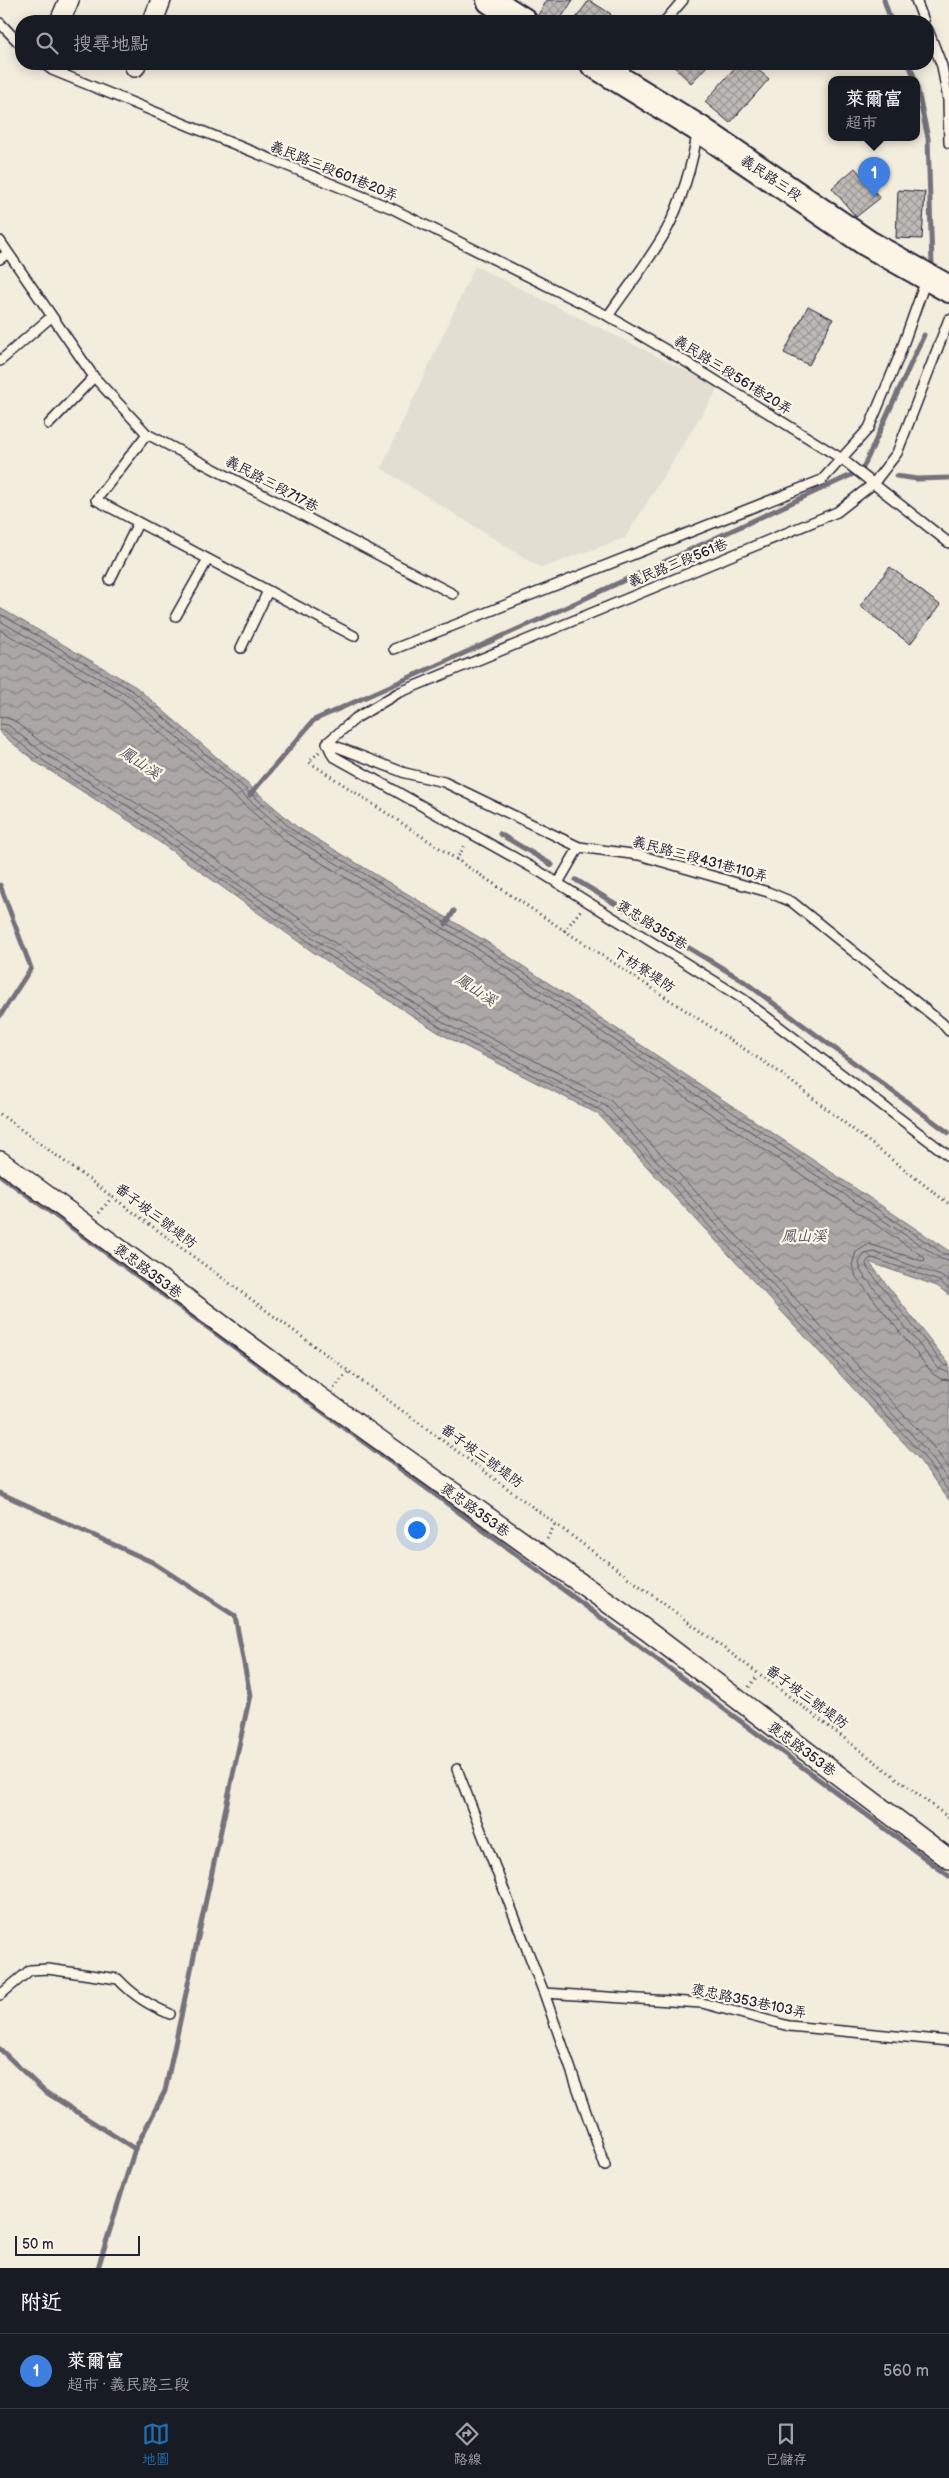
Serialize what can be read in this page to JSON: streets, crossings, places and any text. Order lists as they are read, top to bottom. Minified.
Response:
{"streets":{"main road":["義民路三段"],"street":["褒忠路353巷"],"lane":["義民路三段601巷20弄","義民路三段561巷20弄","義民路三段717巷","義民路三段561巷","義民路三段431巷110弄","褒忠路355巷","褒忠路353巷103弄"],"path":["下枋寮堤防","番子坡三號堤防"]},"crossings":[["義民路三段601巷20弄","義民路三段561巷20弄"],["義民路三段","義民路三段561巷"],["義民路三段561巷20弄","義民路三段561巷"],["義民路三段561巷","義民路三段431巷110弄"],["義民路三段561巷","褒忠路355巷"],["義民路三段561巷","下枋寮堤防"],["義民路三段431巷110弄","褒忠路355巷"],["義民路三段431巷110弄","下枋寮堤防"],["褒忠路355巷","下枋寮堤防"]],"water":["鳳山溪"],"scale_bar":"50 m","page":{"search":"搜尋地點","popup":["萊爾富","超市"],"pins":"1","scale":"50 m","heading":"附近","list":[{"mark":"1","name":"萊爾富","note":"超市 · 義民路三段","value":"560 m"}],"nav":["地圖","路線","已儲存"]}}
